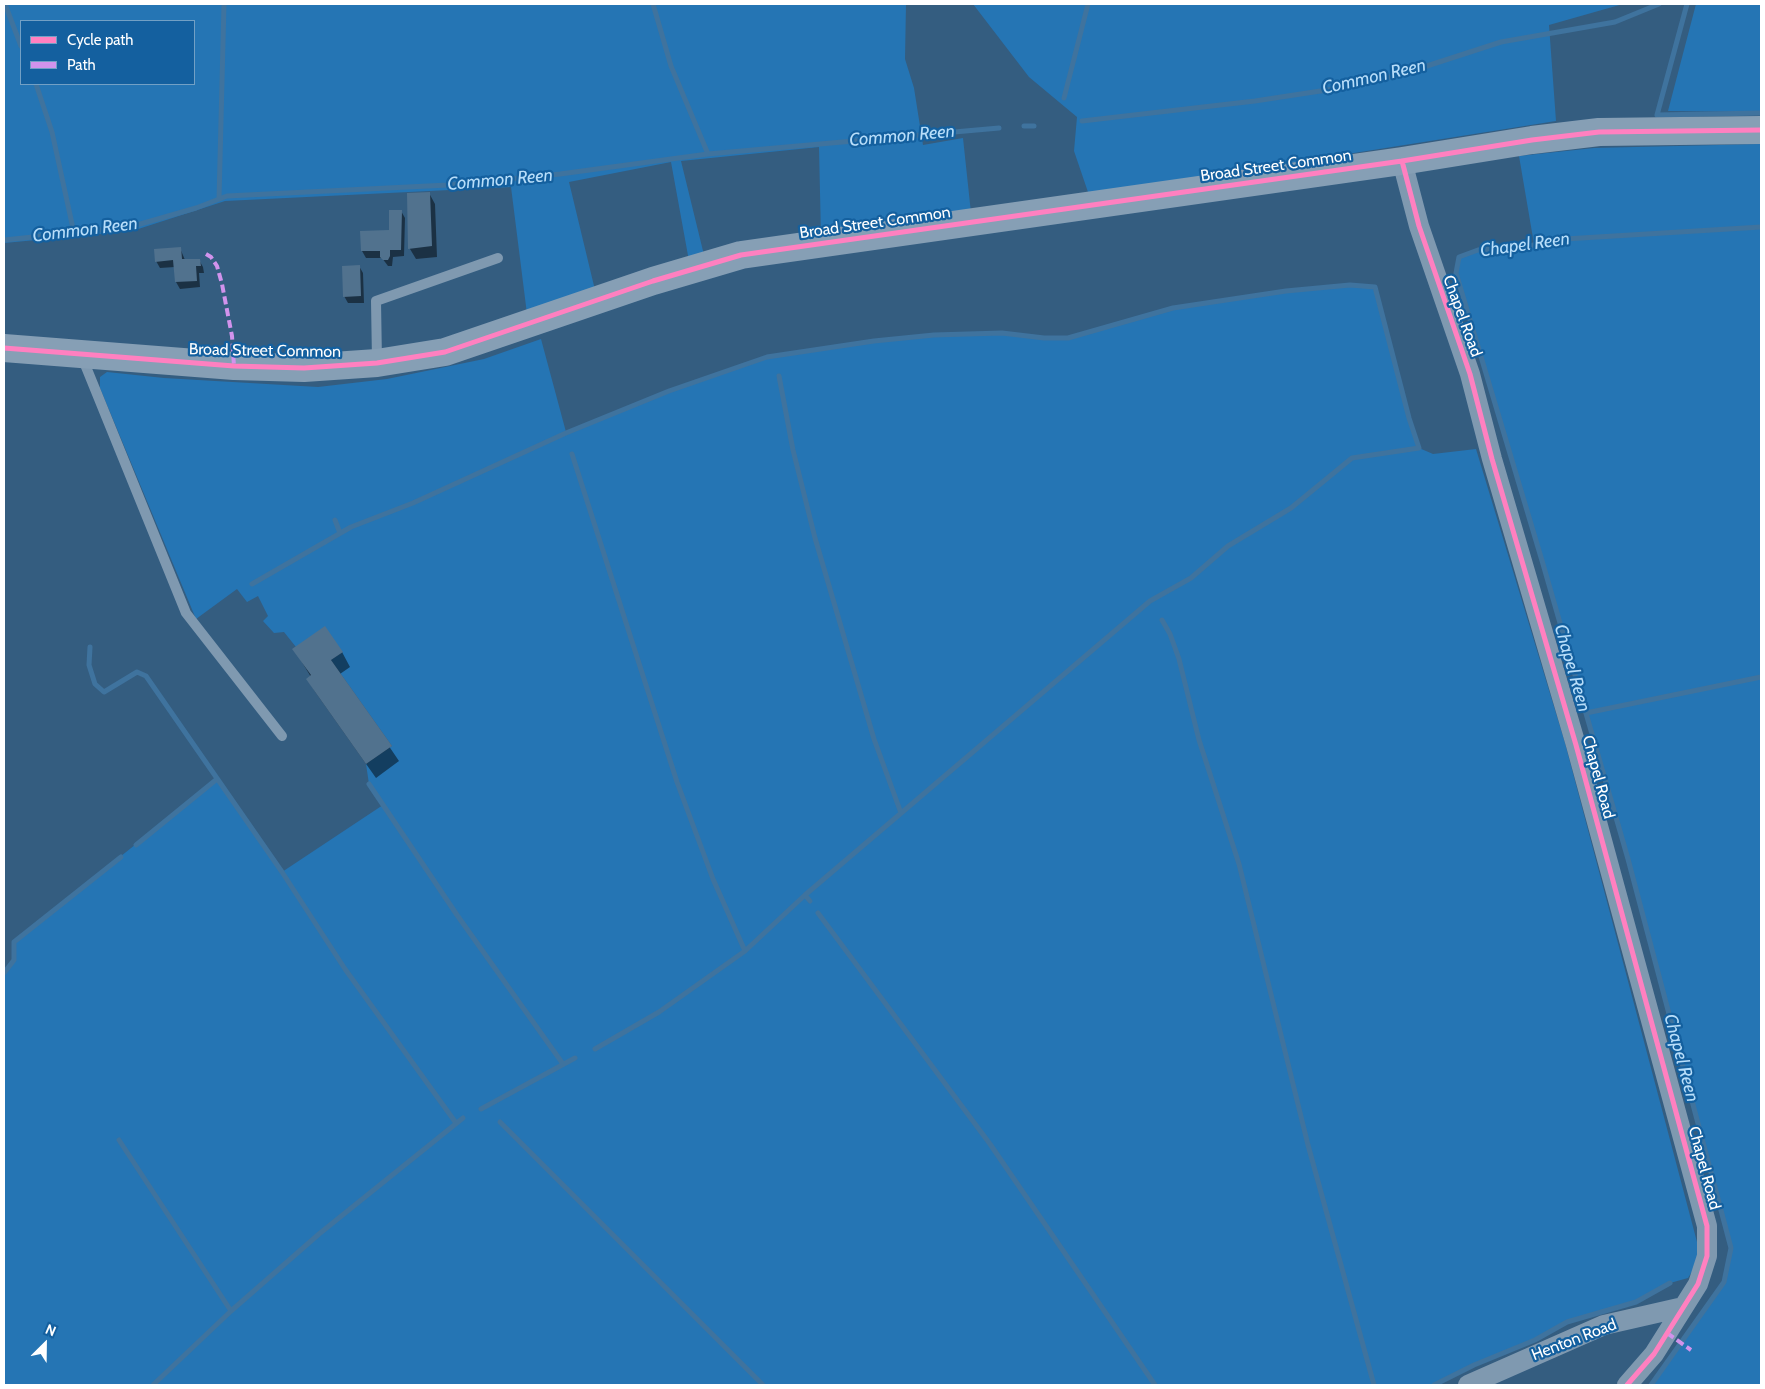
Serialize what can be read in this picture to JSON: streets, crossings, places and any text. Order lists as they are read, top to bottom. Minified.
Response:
{"streets":{"street":["Broad Street Common","Chapel Road","Henton Road"]},"crossings":[["Broad Street Common","Chapel Road"],["Chapel Road","Henton Road"]],"water":["Common Reen","Chapel Reen"],"legend":["Cycle path","Path"],"north":"top right"}
